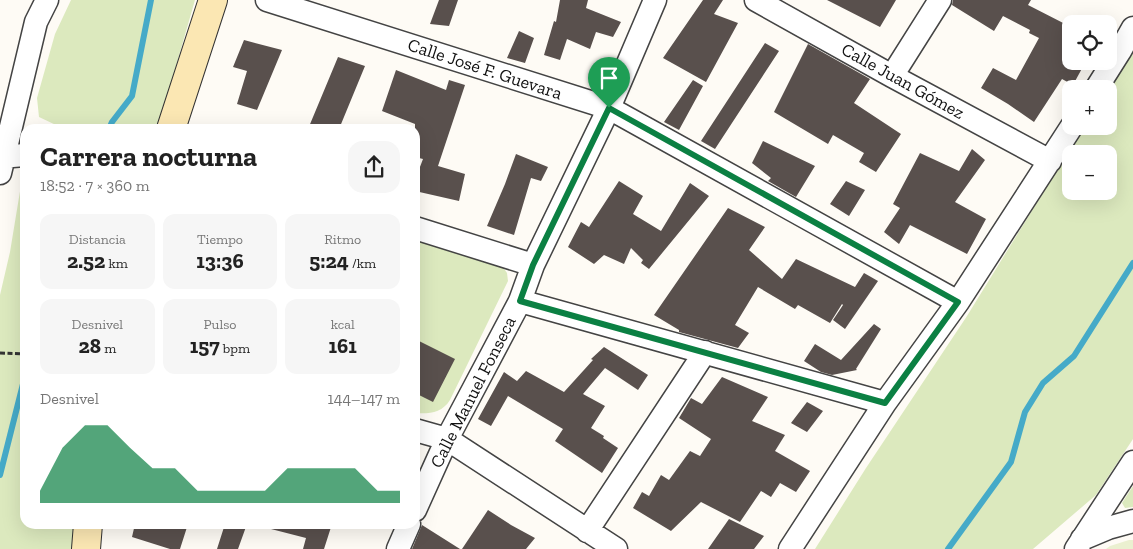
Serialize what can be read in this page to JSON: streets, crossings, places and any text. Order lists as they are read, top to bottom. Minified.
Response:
{"streets":{"street":["Calle José F. Guevara","Calle Juan Gómez","Calle Manuel Fonseca"]},"crossings":[["Calle José F. Guevara","Calle Manuel Fonseca"]],"page":{"map_buttons":["+","−"],"heading":["Carrera nocturna","18:52 · 7 × 360 m"],"stats":[["Distancia","2.52 km"],["Tiempo","13:36"],["Ritmo","5:24 /km"],["Desnivel","28 m"],["Pulso","157 bpm"],["kcal","161"]],"chart":["Desnivel","144–147 m"]}}
